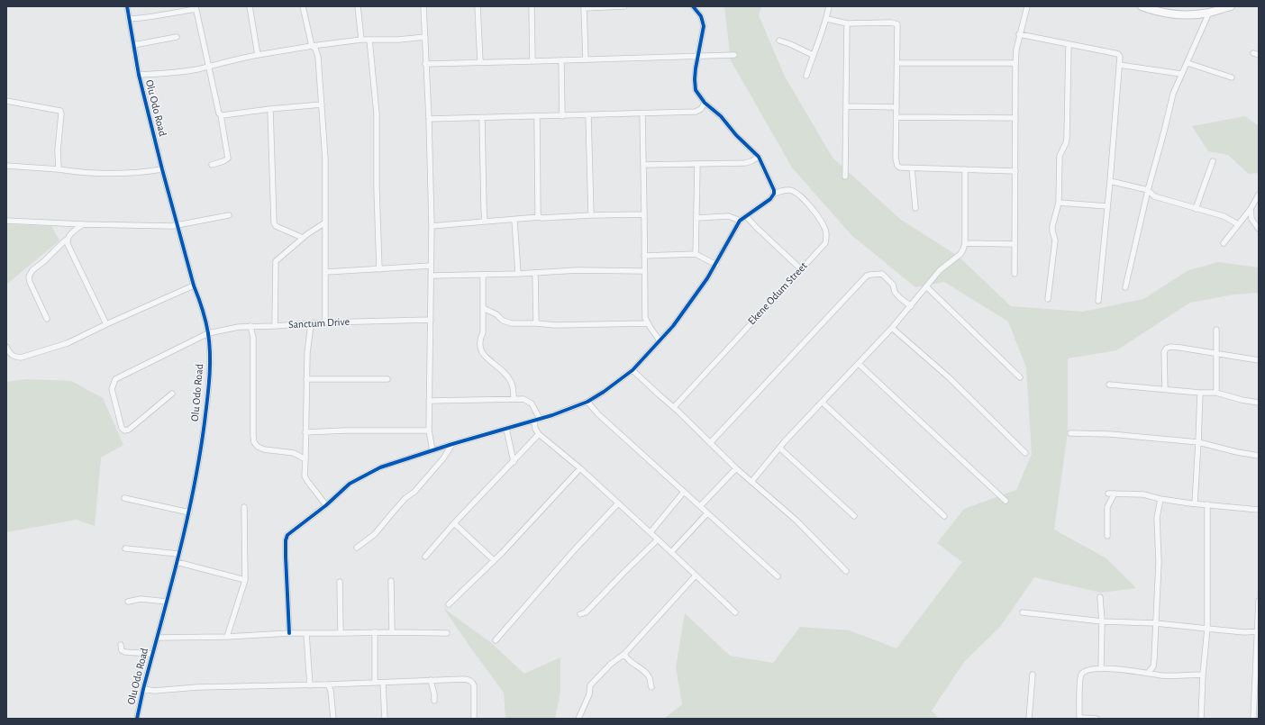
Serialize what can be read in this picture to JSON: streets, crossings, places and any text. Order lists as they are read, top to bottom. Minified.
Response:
{"streets":{"street":["Olu Odo Road","Ekene Odum Street","Sanctum Drive"]},"crossings":[["Olu Odo Road","Sanctum Drive"]]}
